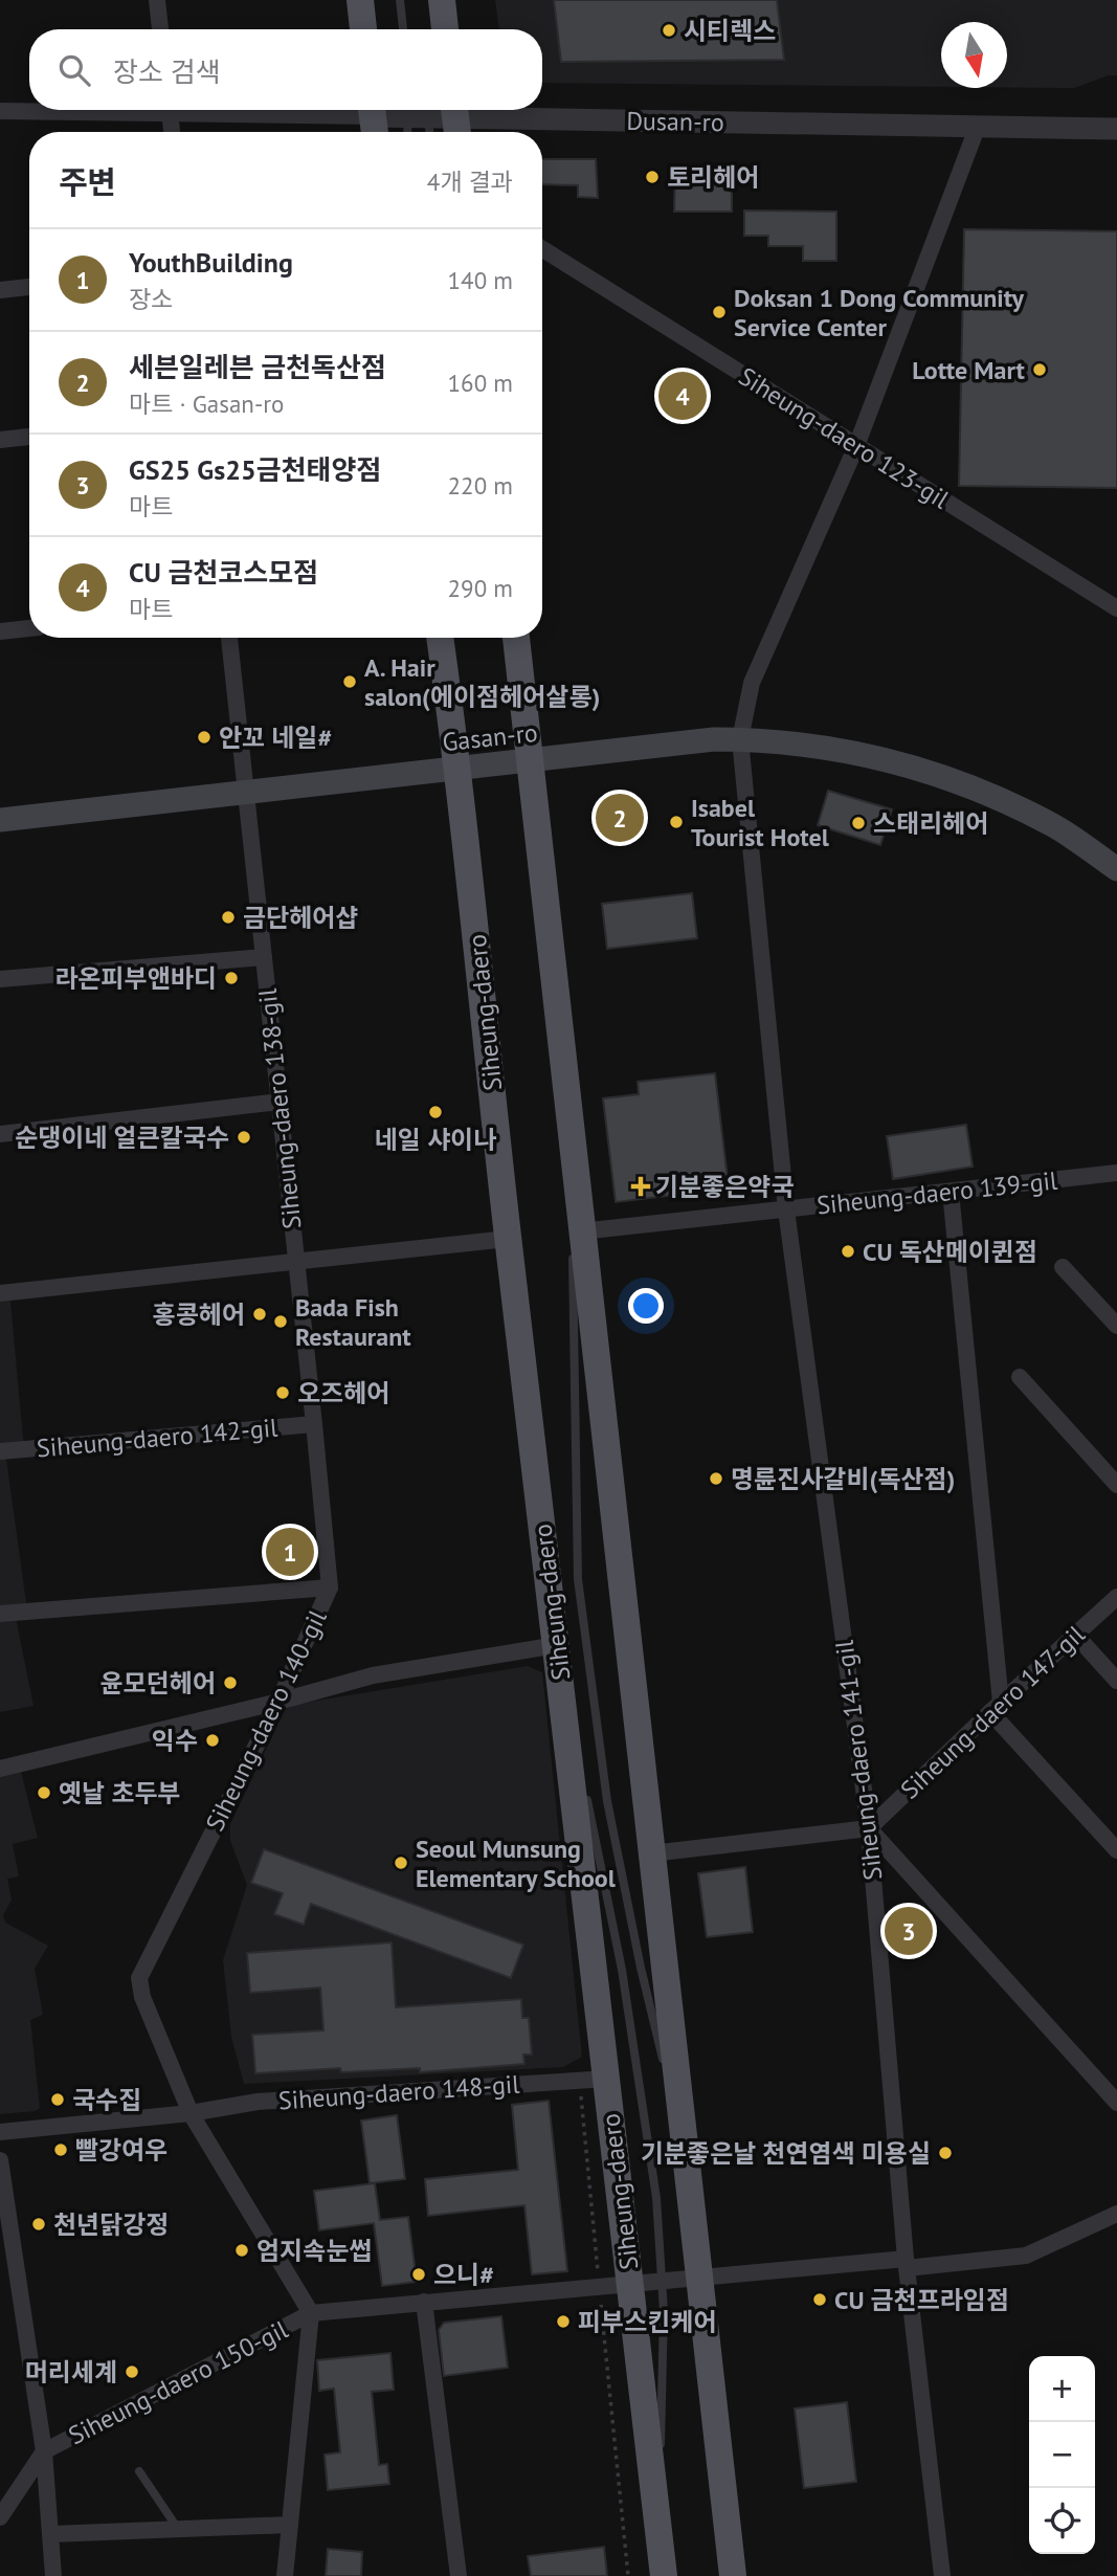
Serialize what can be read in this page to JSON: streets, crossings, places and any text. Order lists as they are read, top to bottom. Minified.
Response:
{"streets":{"main road":["Gasan-ro","Siheung-daero"],"street":["Dusan-ro","Siheung-daero 123-gil","Siheung-daero 138-gil","Siheung-daero 139-gil","Siheung-daero 142-gil","Siheung-daero 147-gil","Siheung-daero 140-gil","Siheung-daero 141-gil","Siheung-daero 148-gil","Siheung-daero 150-gil"]},"crossings":[["Gasan-ro","Siheung-daero"],["Siheung-daero","Siheung-daero 138-gil"],["Siheung-daero","Siheung-daero 148-gil"],["Siheung-daero","Siheung-daero 150-gil"],["Siheung-daero 138-gil","Siheung-daero 140-gil"],["Siheung-daero 139-gil","Siheung-daero 141-gil"],["Siheung-daero 142-gil","Siheung-daero 140-gil"],["Siheung-daero 147-gil","Siheung-daero 141-gil"],["Siheung-daero 140-gil","Siheung-daero 148-gil"],["Siheung-daero 141-gil","Siheung-daero 150-gil"]],"places":{"other":["시티렉스","토리헤어","Doksan 1 Dong Community Service Center","Lotte Mart","A. Hair salon(에이점헤어살롱)","안꼬 네일#","Isabel Tourist Hotel","스태리헤어","금단헤어샵","라온피부앤바디","네일 샤이나","순댕이네 얼큰칼국수","CU 독산메이퀸점","홍콩헤어","Bada Fish Restaurant","오즈헤어","명륜진사갈비(독산점)","윤모던헤어","익수","옛날 초두부","Seoul Munsung Elementary School","국수집","빨강여우","기분좋은날 천연염색 미용실","천년닭강정","엄지속눈썹","으니#","CU 금천프라임점","피부스킨케어","머리세계"],"health":["기분좋은약국"]},"north":"bottom","page":{"search":"장소 검색","heading":["주변","4개 결과"],"list":[{"mark":"1","name":"YouthBuilding","note":"장소","value":"140 m"},{"mark":"2","name":"세븐일레븐 금천독산점","note":"마트 · Gasan-ro","value":"160 m"},{"mark":"3","name":"GS25 Gs25금천태양점","note":"마트","value":"220 m"},{"mark":"4","name":"CU 금천코스모점","note":"마트","value":"290 m"}],"pins":["4","2","1","3"],"map_buttons":["+","−"]}}
